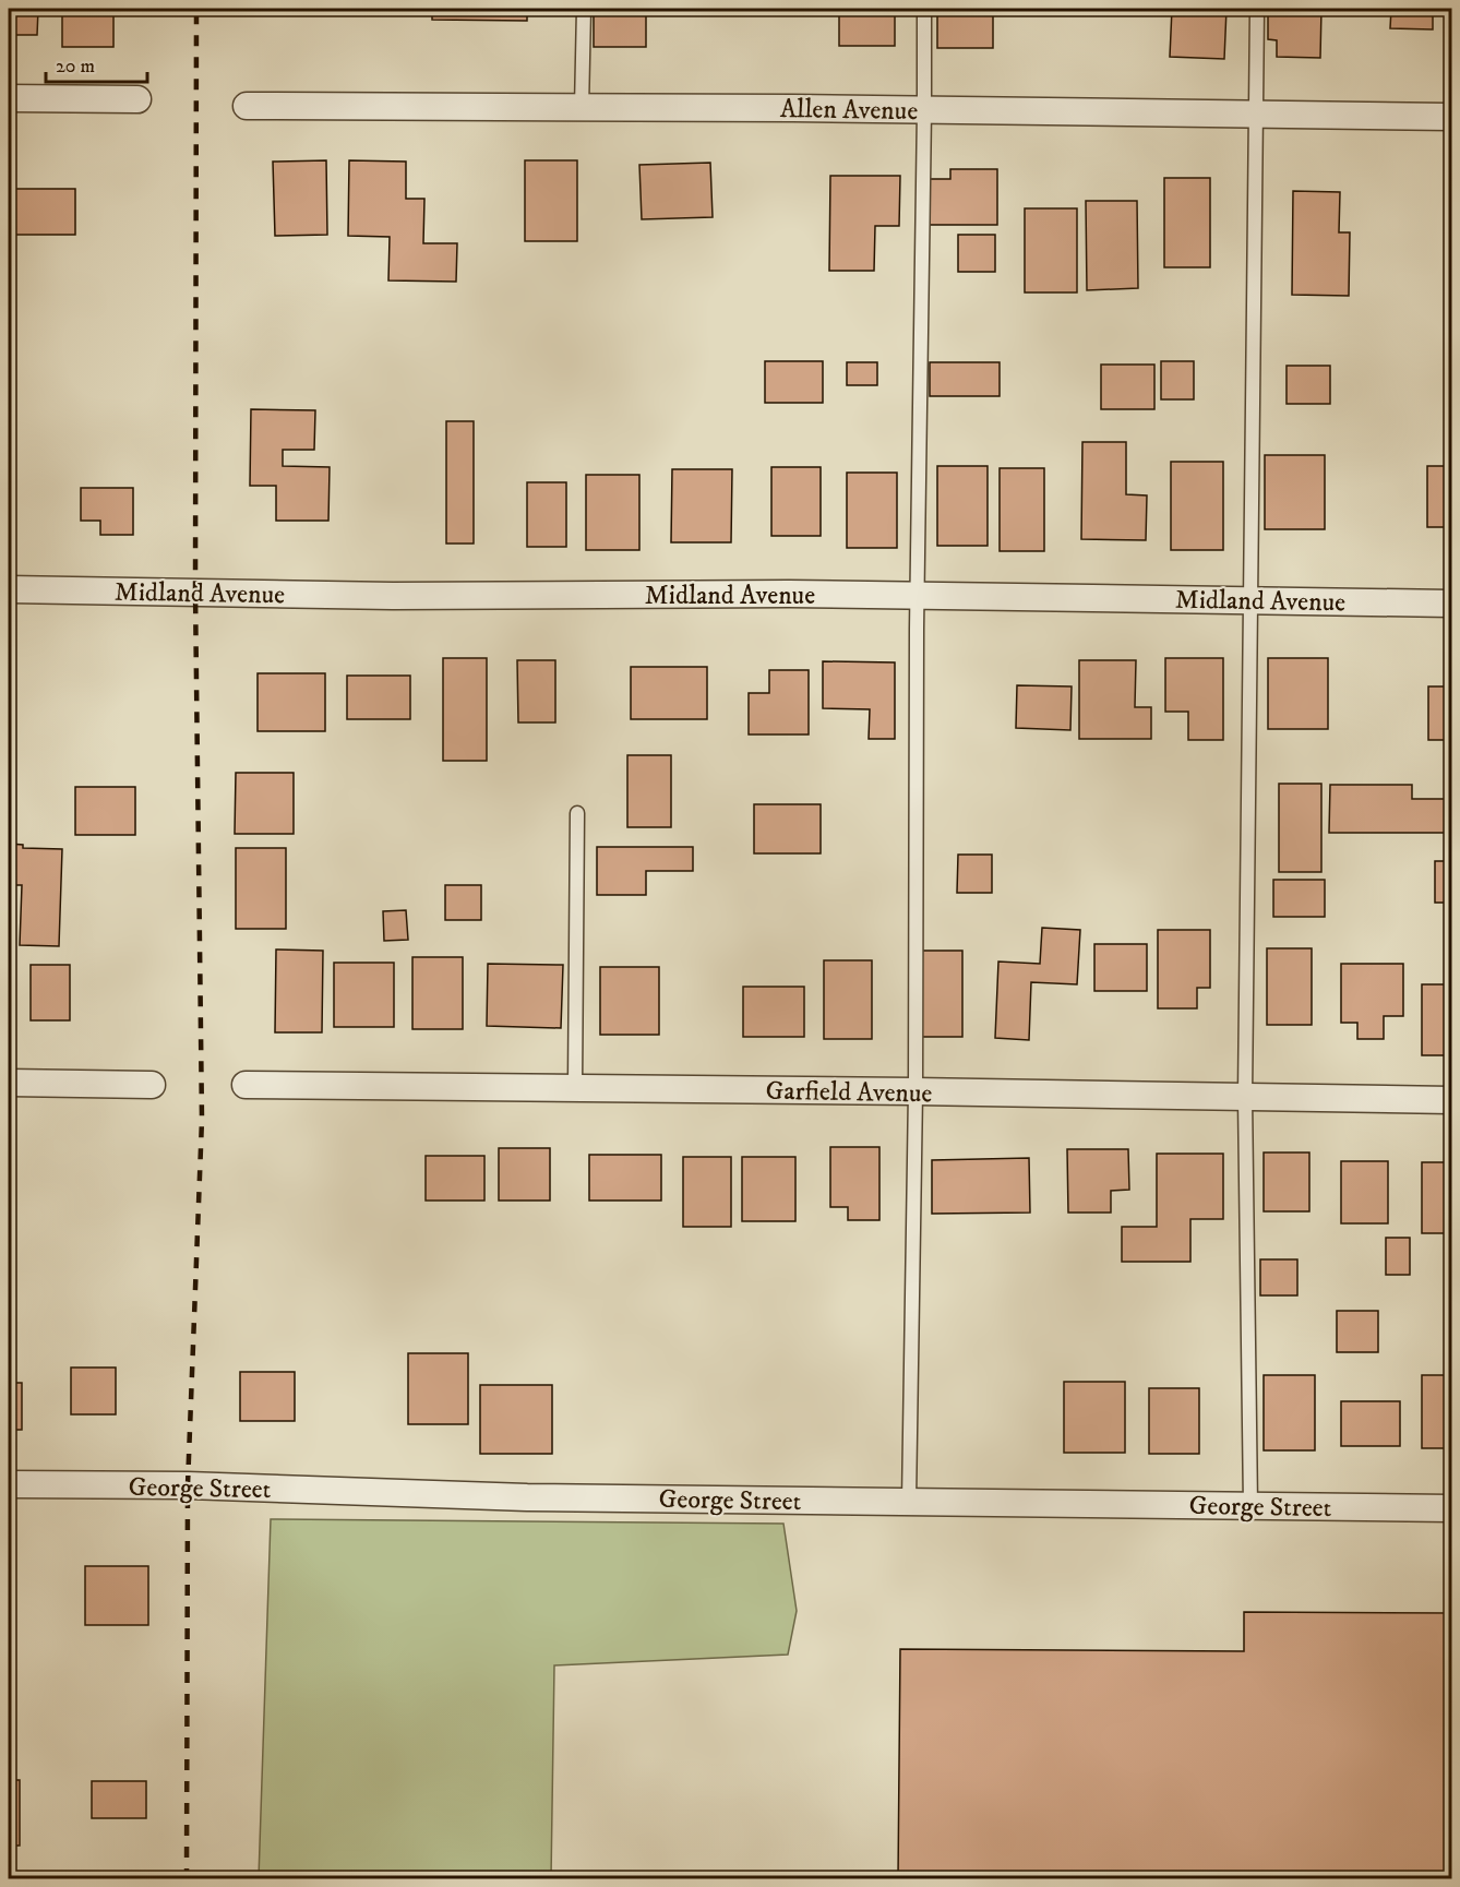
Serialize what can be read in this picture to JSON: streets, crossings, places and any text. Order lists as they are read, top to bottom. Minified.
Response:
{"streets":{"street":["Allen Avenue","Midland Avenue","Garfield Avenue","George Street"]},"scale_bar":"20 m"}
